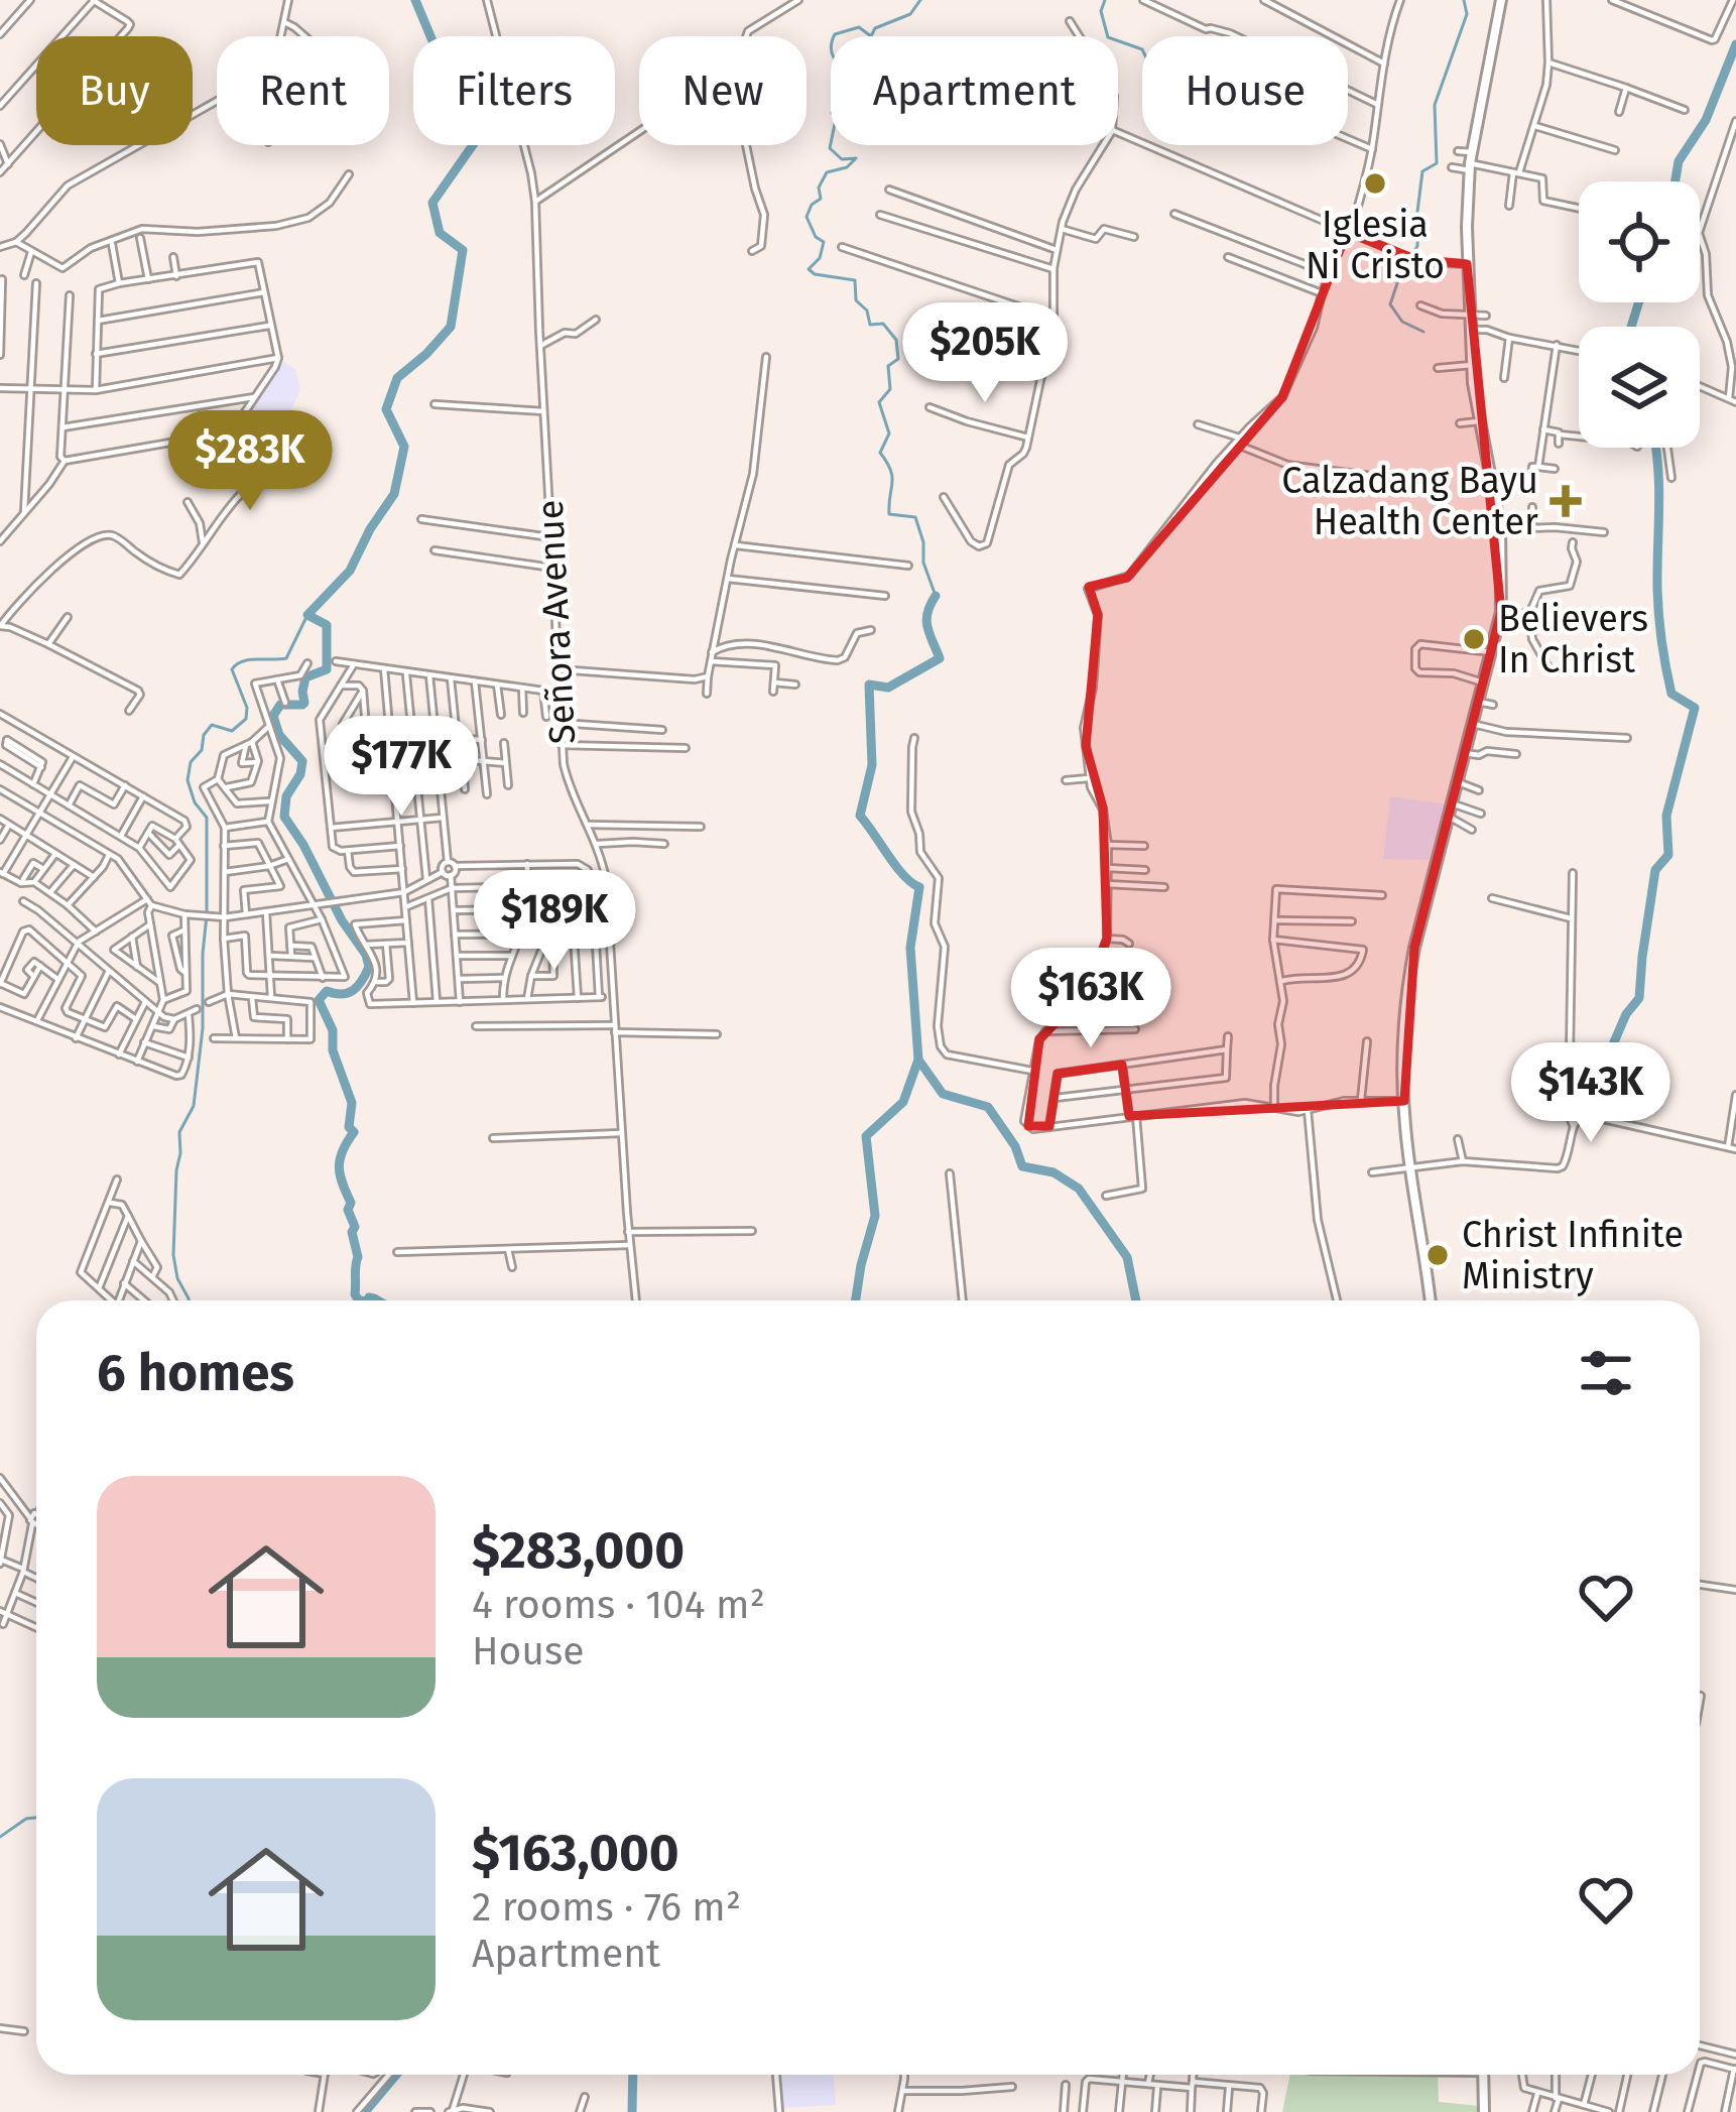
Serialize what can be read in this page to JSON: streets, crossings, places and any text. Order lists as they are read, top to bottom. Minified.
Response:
{"streets":{"street":["Señora Avenue"]},"places":{"other":["Iglesia Ni Cristo","Believers In Christ","Christ Infinite Ministry"],"health":["Calzadang Bayu Health Center"]},"page":{"chip":["Buy","Rent","Filters","New","Apartment","House"],"price":["$205K","$283K","$177K","$189K","$163K","$143K"],"heading":"6 homes","list":[{"name":"$283,000","note":"4 rooms · 104 m² · House"},{"name":"$163,000","note":"2 rooms · 76 m² · Apartment"}]}}
